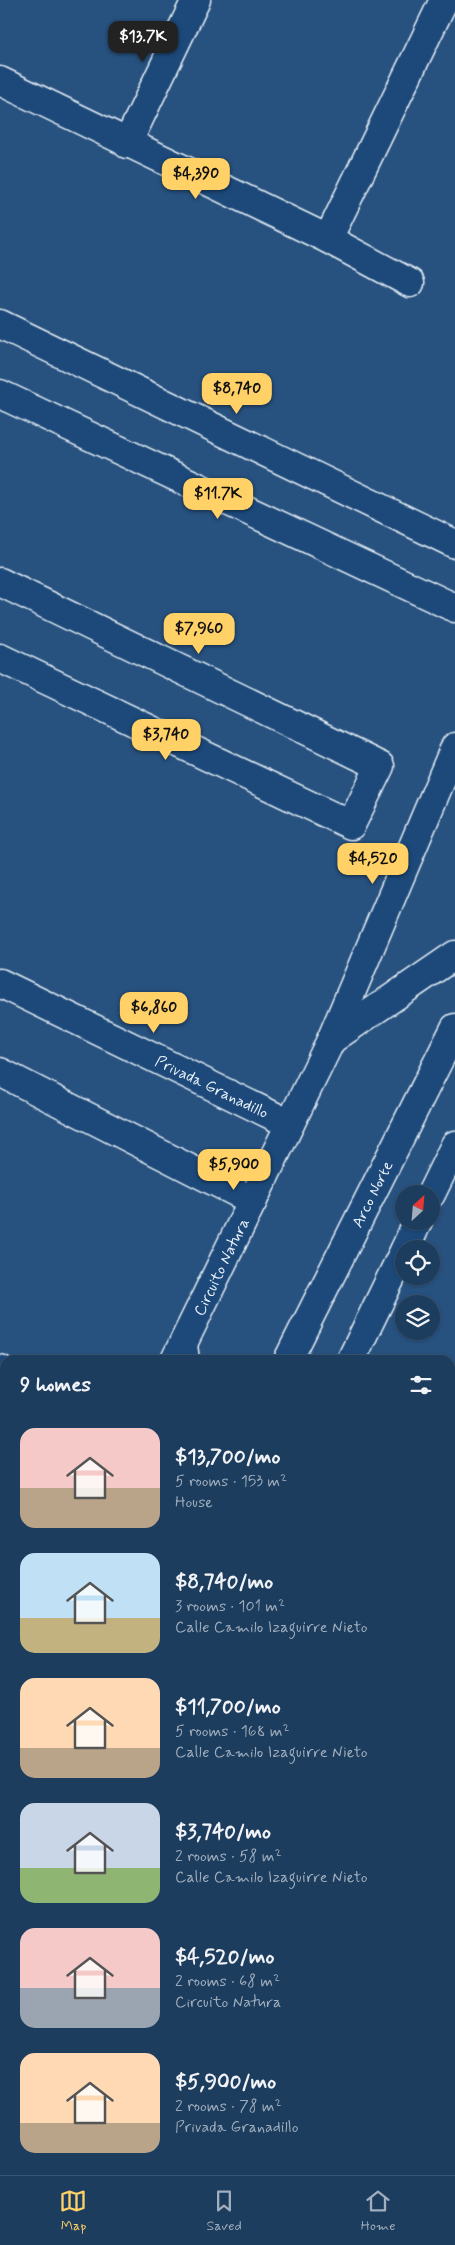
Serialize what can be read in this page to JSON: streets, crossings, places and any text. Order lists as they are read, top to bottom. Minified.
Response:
{"streets":{"street":["Privada Granadillo","Arco Norte","Circuito Natura"]},"crossings":[["Privada Granadillo","Circuito Natura"]],"north":"top right","page":{"price":["$13.7K","$4,390","$8,740","$11.7K","$7,960","$3,740","$4,520","$6,860","$5,900"],"heading":"9 homes","list":[{"name":"$13,700/mo","note":"5 rooms · 153 m² · House"},{"name":"$8,740/mo","note":"3 rooms · 101 m² · Calle Camilo Izaguirre Nieto"},{"name":"$11,700/mo","note":"5 rooms · 168 m² · Calle Camilo Izaguirre Nieto"},{"name":"$3,740/mo","note":"2 rooms · 58 m² · Calle Camilo Izaguirre Nieto"},{"name":"$4,520/mo","note":"2 rooms · 68 m² · Circuito Natura"},{"name":"$5,900/mo","note":"2 rooms · 78 m² · Privada Granadillo"}],"tabs":["Map","Saved","Home"]}}
